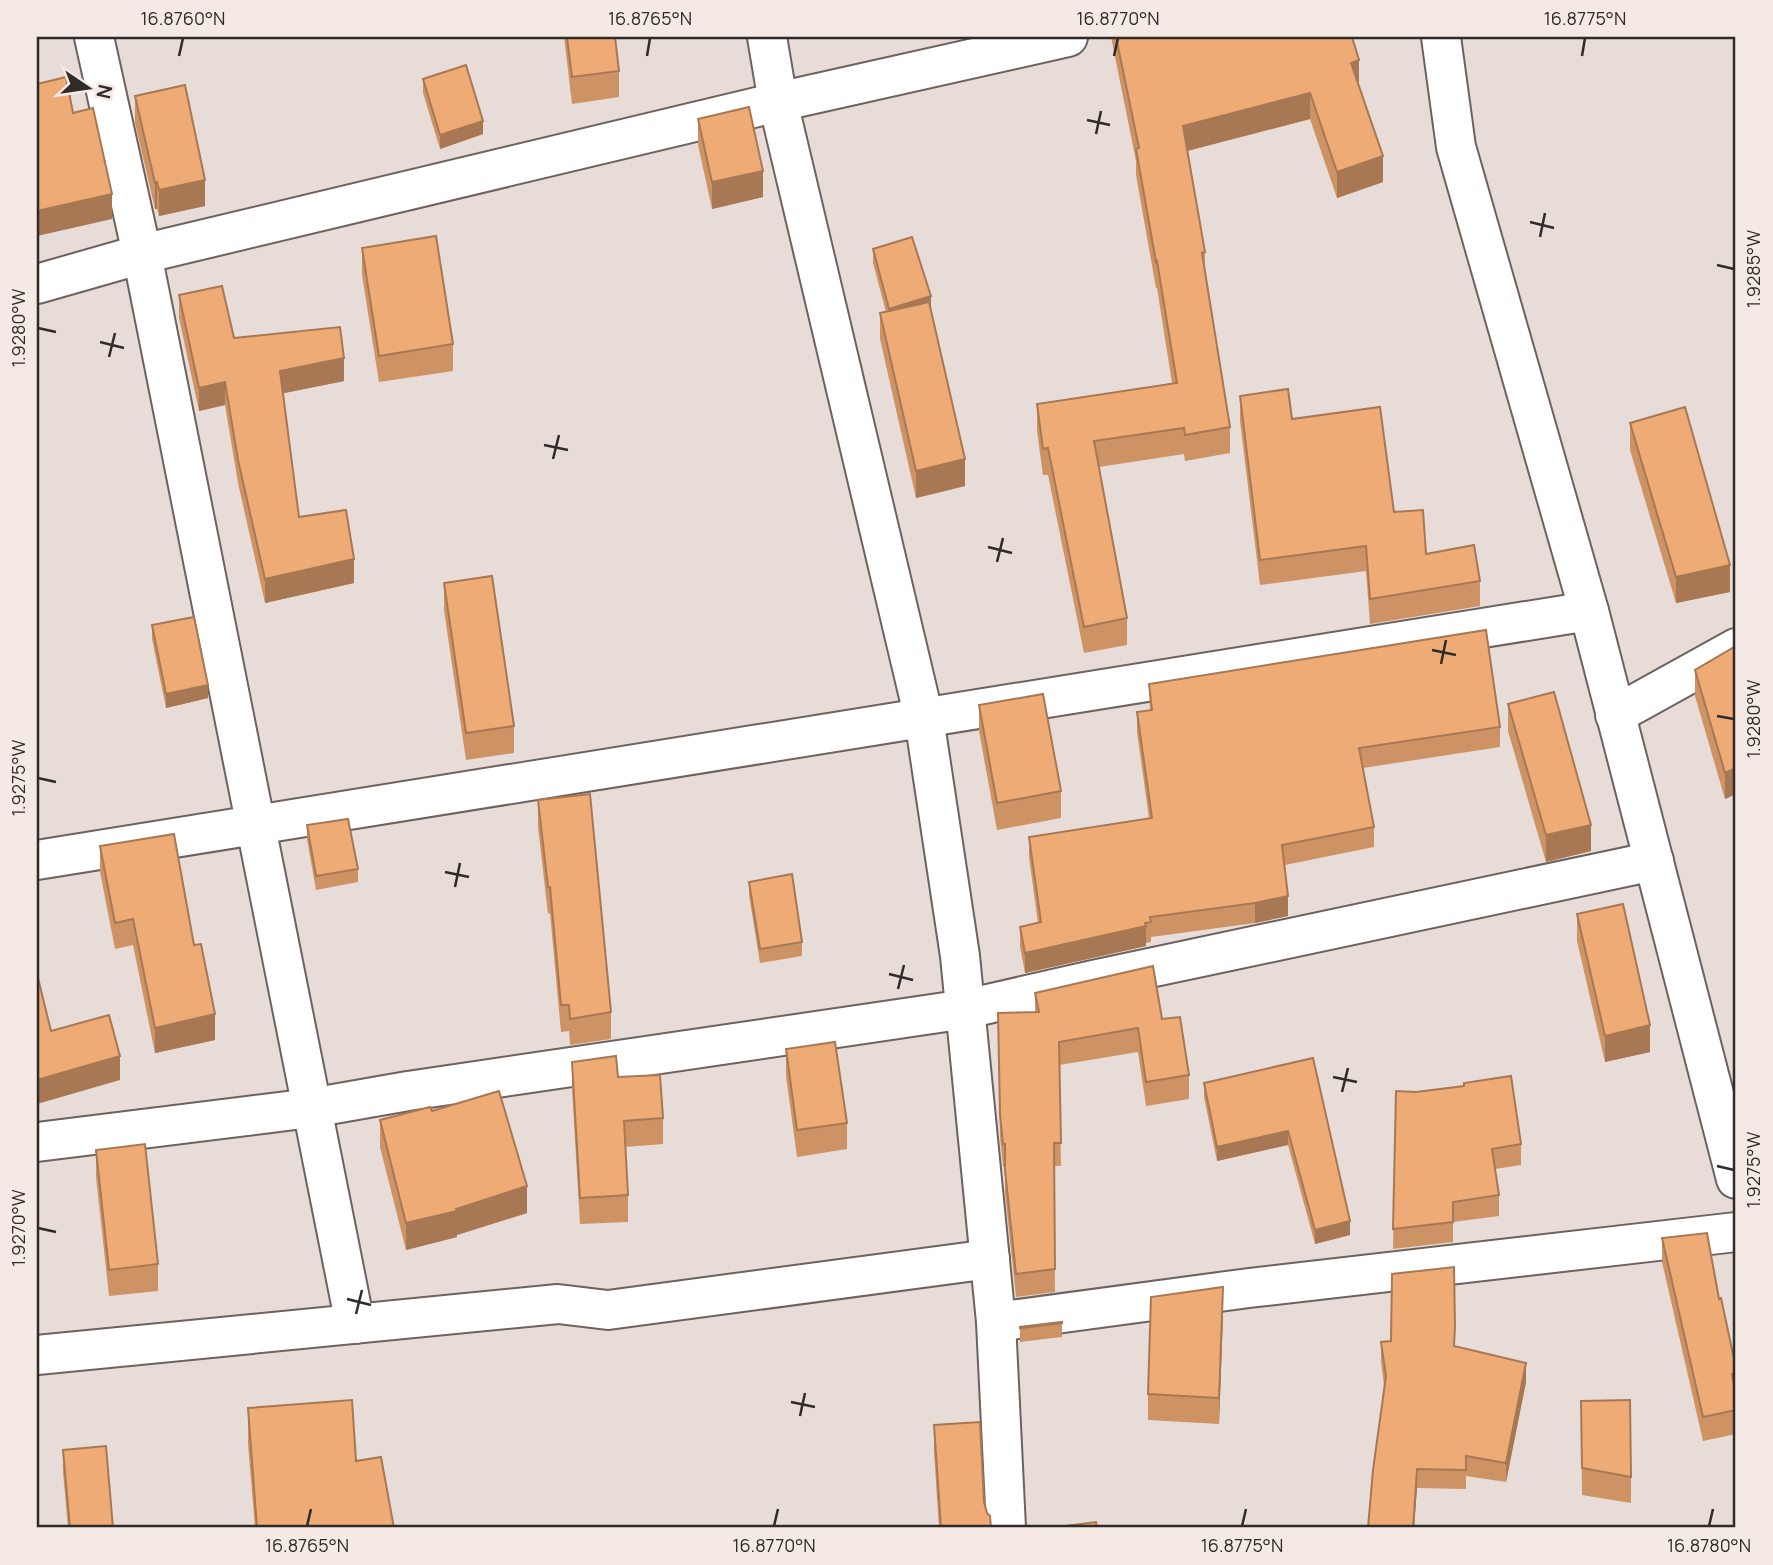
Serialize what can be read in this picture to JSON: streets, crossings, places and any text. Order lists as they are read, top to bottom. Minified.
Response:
{"north":"right","coordinates":["16.8760°N","16.8765°N","16.8770°N","16.8775°N","1.9285°W","1.9280°W","1.9275°W","1.9270°W","16.8780°N"]}
